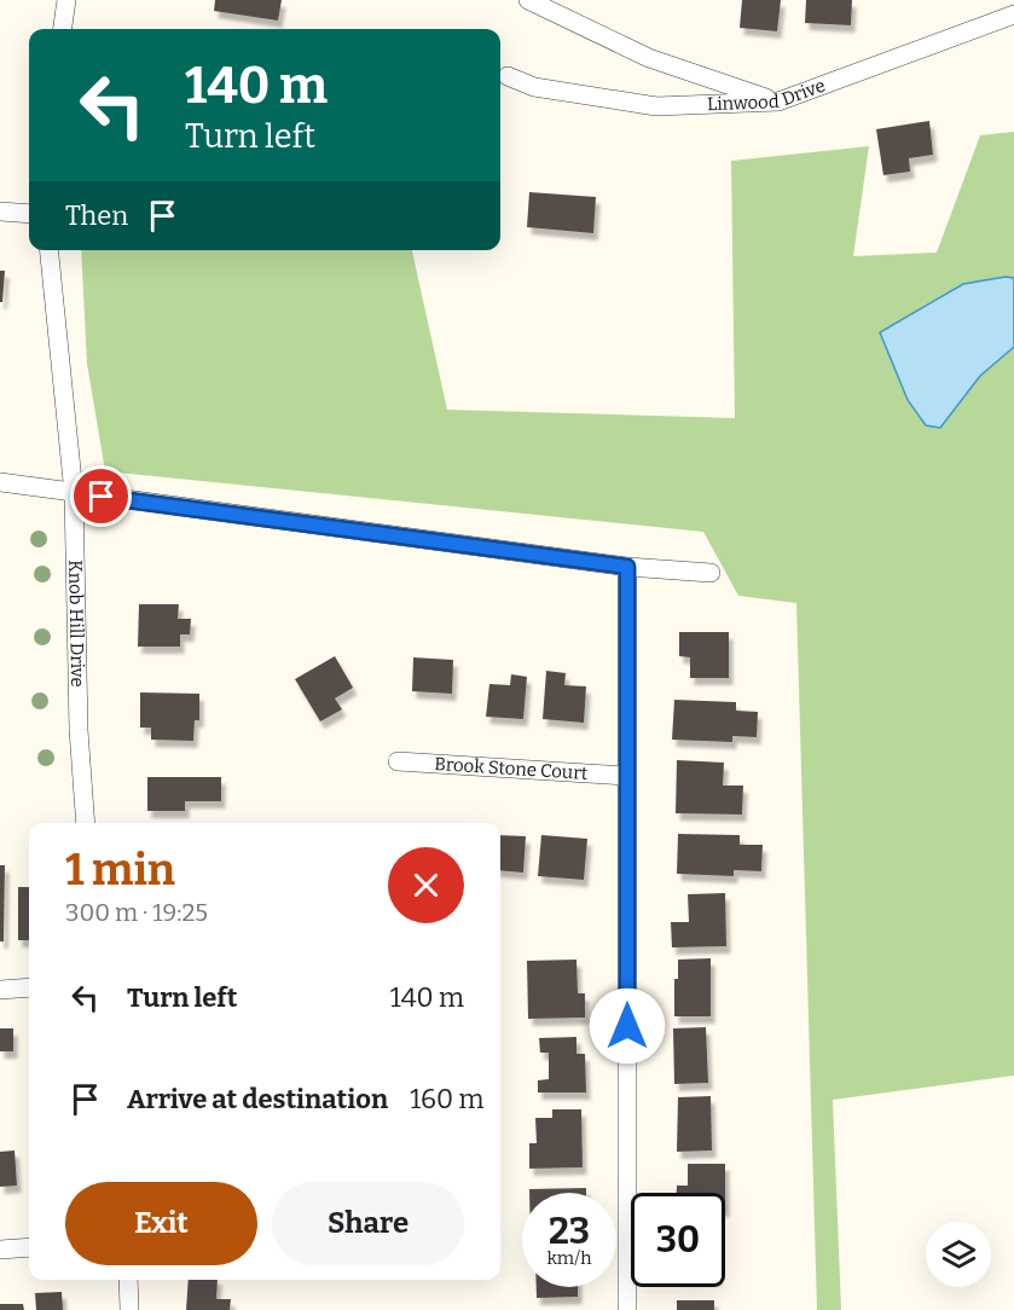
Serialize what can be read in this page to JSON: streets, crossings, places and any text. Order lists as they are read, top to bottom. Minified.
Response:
{"streets":{"street":["Linwood Drive","Knob Hill Drive","Brook Stone Court"]},"page":{"turn":["140 m","Turn left"],"then":"Then","heading":["1 min","300 m · 19:25"],"list":[{"name":"Turn left","value":"140 m"},{"name":"Arrive at destination","value":"160 m"}],"buttons":["Exit","Share"],"speed":"23 km/h","limit":"30"}}
